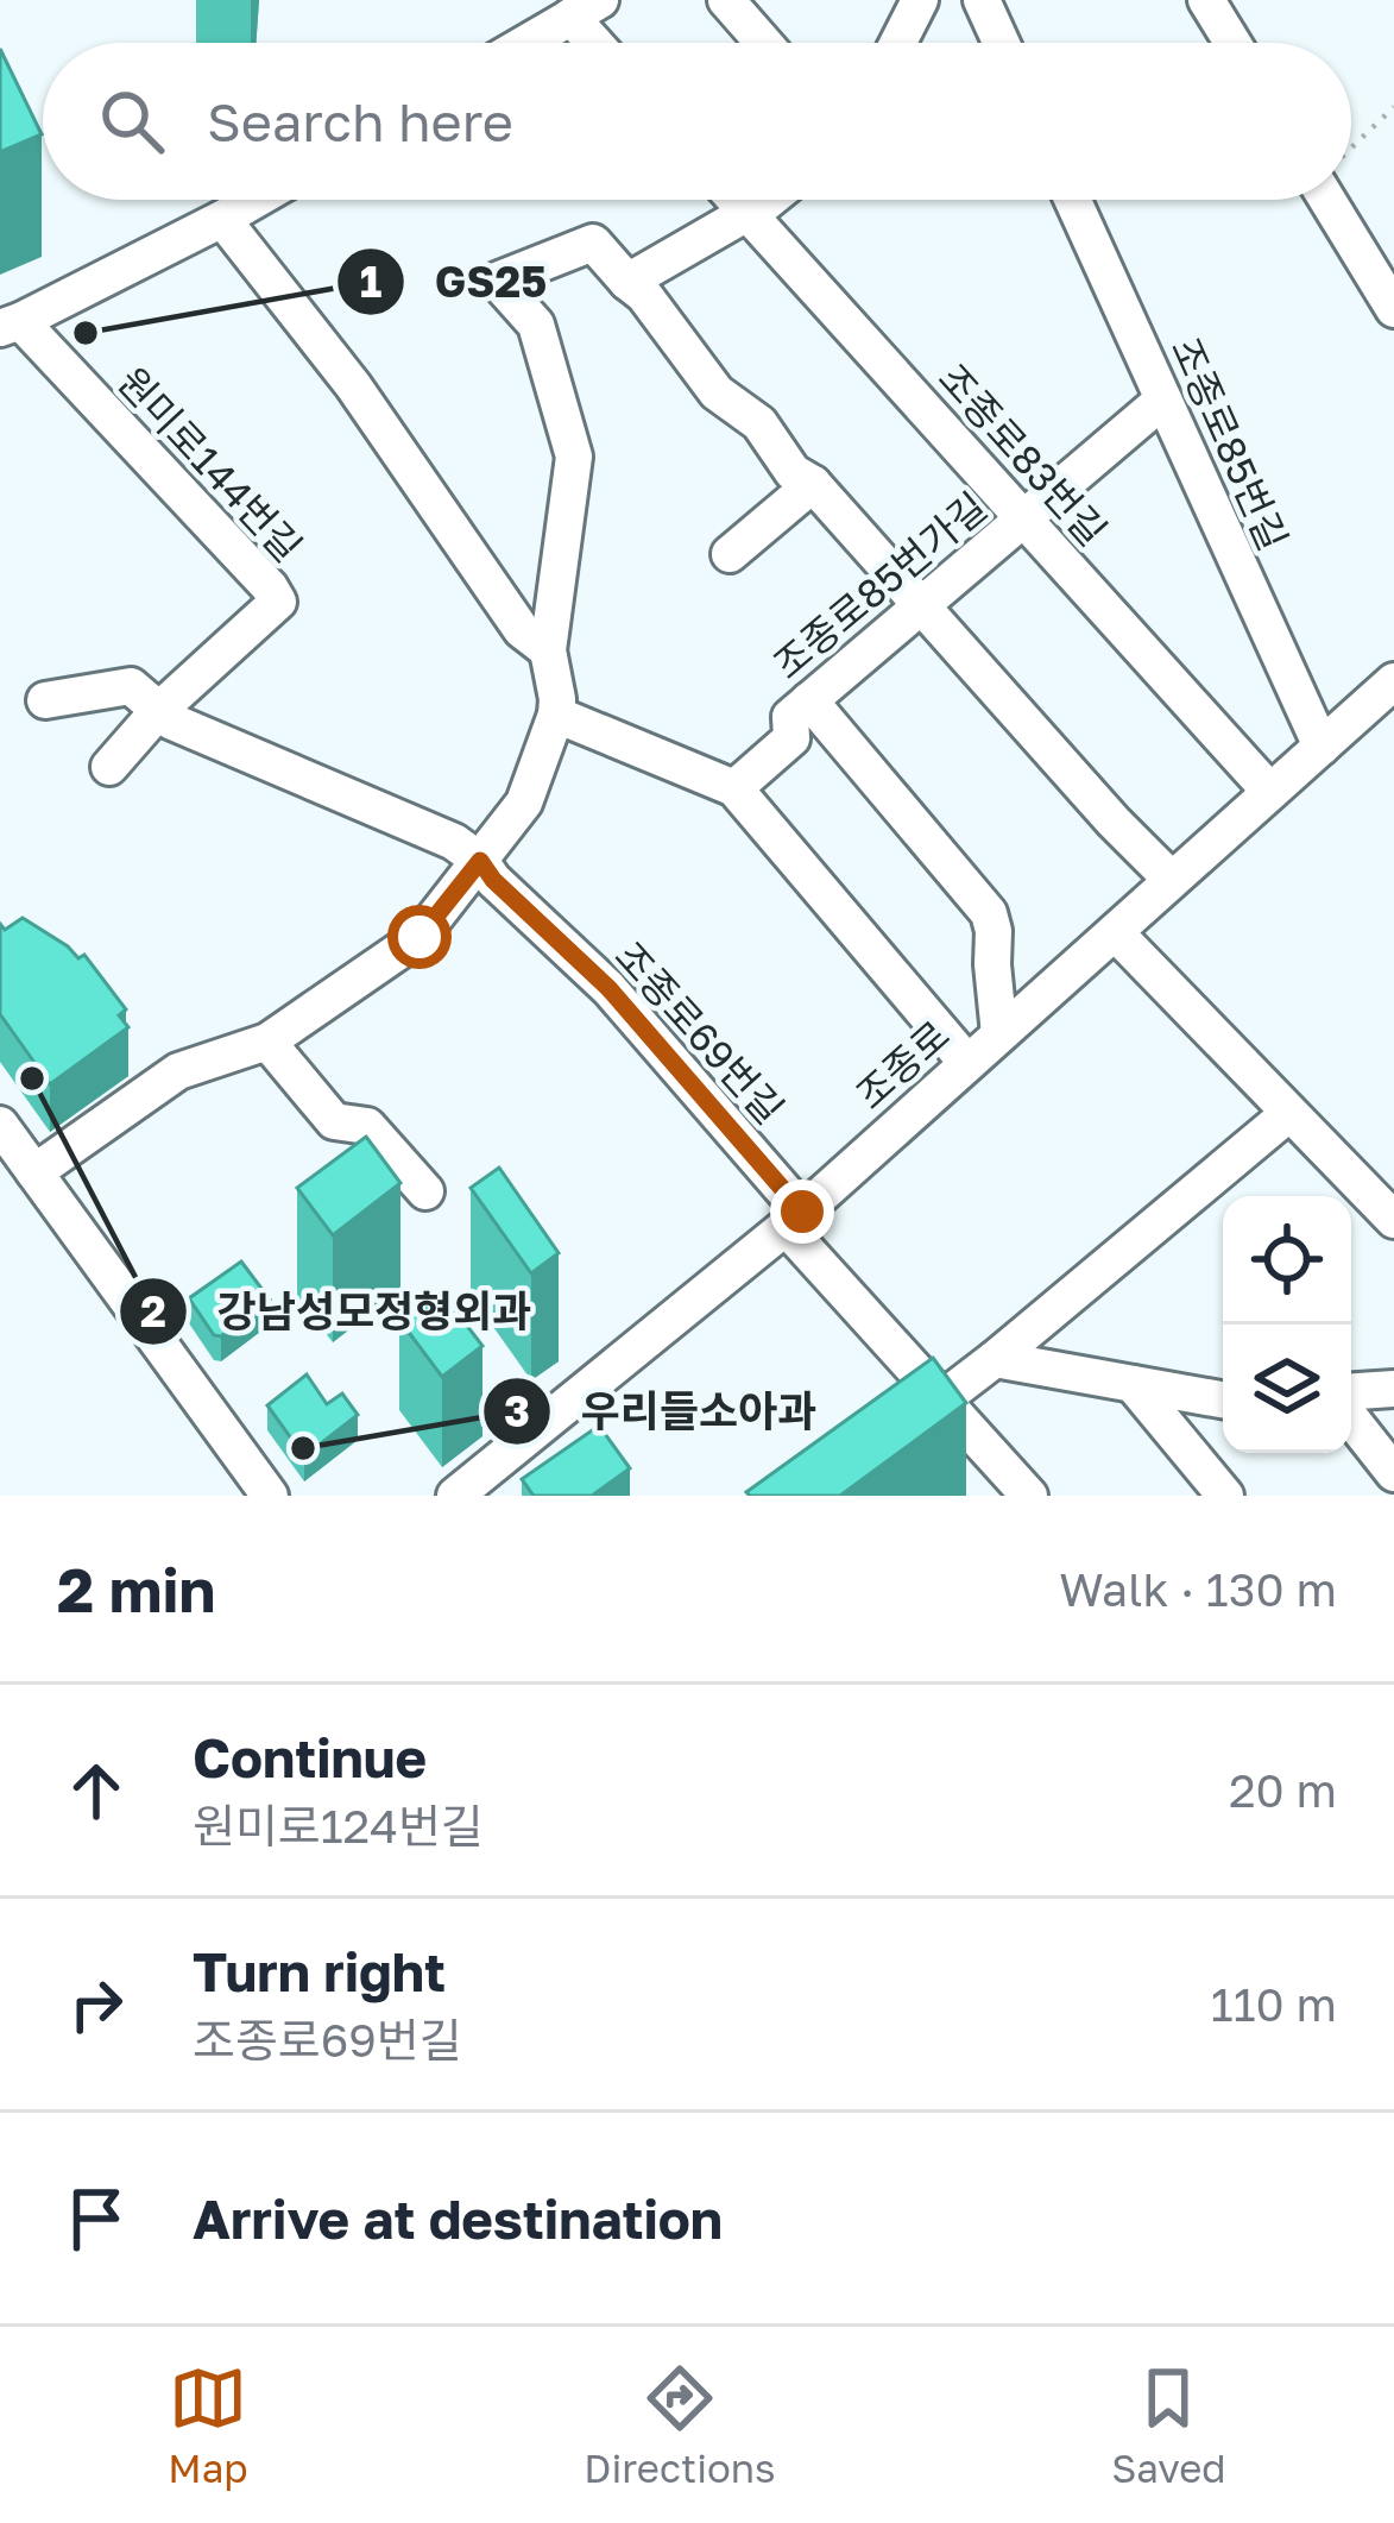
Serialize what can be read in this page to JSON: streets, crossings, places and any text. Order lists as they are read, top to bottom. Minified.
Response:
{"streets":{"street":["조종로85번길","조종로83번길","원미로144번길","조종로85번가길","조종로69번길","조종로"]},"crossings":[["조종로85번길","조종로85번가길"],["조종로85번길","조종로"],["조종로83번길","조종로85번가길"],["조종로83번길","조종로"],["원미로144번길","조종로69번길"],["조종로69번길","조종로"]],"places":["GS25","강남성모정형외과","우리들소아과"],"page":{"search":"Search here","heading":["2 min","Walk · 130 m"],"list":[["Continue","원미로124번길","20 m"],["Turn right","조종로69번길","110 m"],"Arrive at destination"],"nav":["Map","Directions","Saved"]}}
